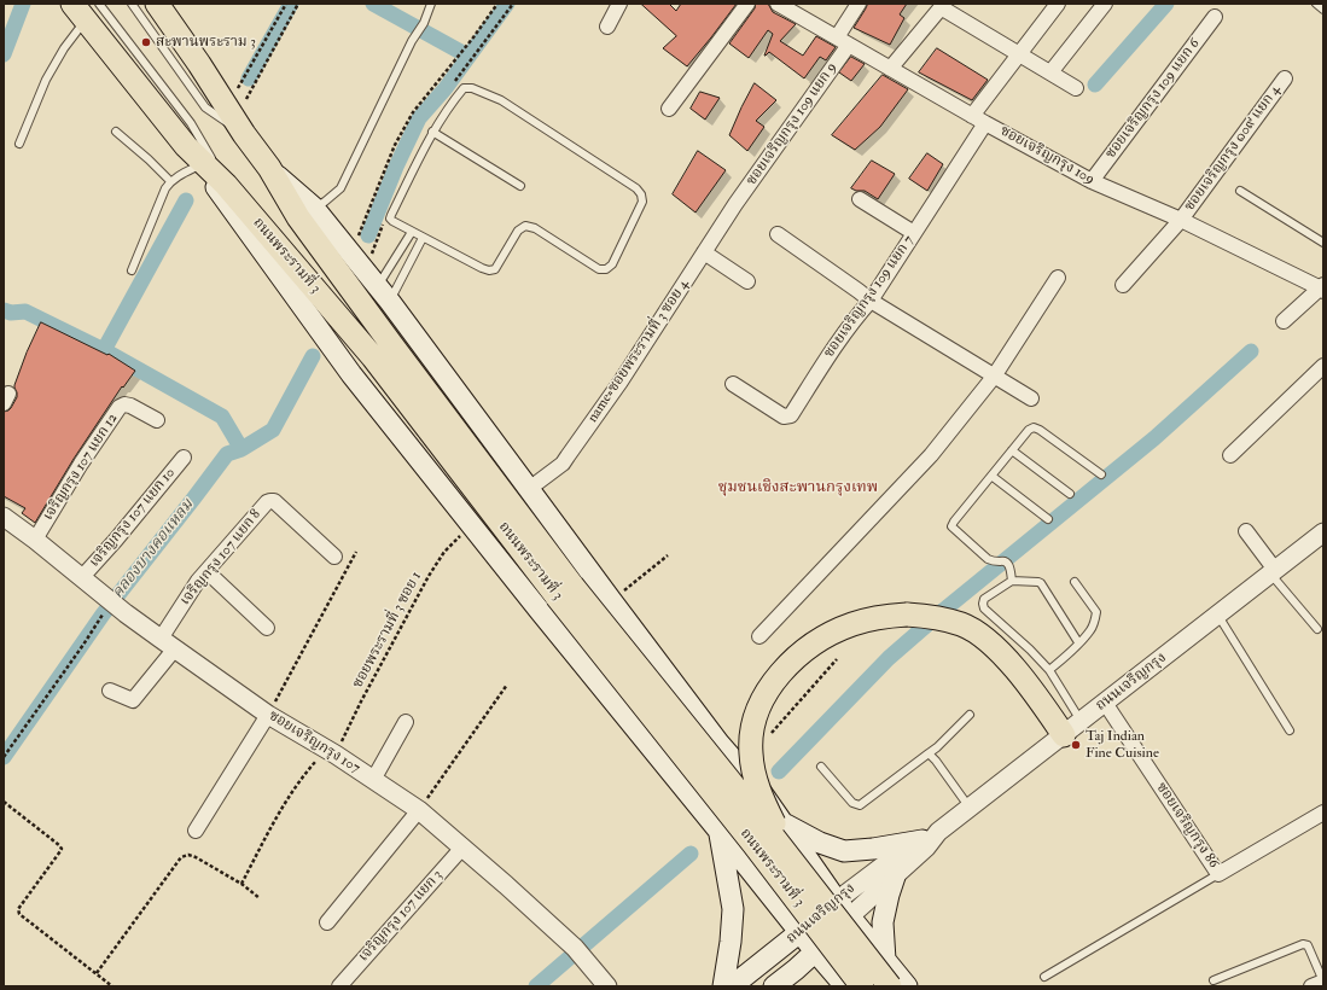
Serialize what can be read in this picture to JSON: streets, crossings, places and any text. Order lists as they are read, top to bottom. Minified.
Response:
{"streets":{"main road":["ถนนพระรามที่ 3","ถนนเจริญกรุง"],"street":["ซอยเจริญกรุง 109 แยก 6","ซอยเจริญกรุง 109 แยก 9","ซอยเจริญกรุง ๑0๙ แยก 4","ซอยเจริญกรุง 109","ซอยเจริญกรุง 109 แยก 7","name=ซอยพระรามที่ 3 ซอย 4","เจริญกรุง 107 แยก 12","เจริญกรุง 107 แยก 10","เจริญกรุง 107 แยก 8","ซอยเจริญกรุง 107","ซอยเจริญกรุง 86","เจริญกรุง 107 แยก 3"],"path":["ซอยพระรามที่ 3 ซอย 1"]},"crossings":[["ซอยเจริญกรุง 109 แยก 6","ซอยเจริญกรุง 109"],["ซอยเจริญกรุง 109 แยก 9","ซอยเจริญกรุง 109"],["ซอยเจริญกรุง 109 แยก 9","name=ซอยพระรามที่ 3 ซอย 4"],["ซอยเจริญกรุง ๑0๙ แยก 4","ซอยเจริญกรุง 109"],["ซอยเจริญกรุง 109","ซอยเจริญกรุง 109 แยก 7"],["ถนนพระรามที่ 3","name=ซอยพระรามที่ 3 ซอย 4"],["ถนนพระรามที่ 3","ซอยพระรามที่ 3 ซอย 1"],["ถนนพระรามที่ 3","ถนนเจริญกรุง"],["เจริญกรุง 107 แยก 12","ซอยเจริญกรุง 107"],["เจริญกรุง 107 แยก 10","ซอยเจริญกรุง 107"],["เจริญกรุง 107 แยก 8","ซอยเจริญกรุง 107"],["ซอยพระรามที่ 3 ซอย 1","ซอยเจริญกรุง 107"],["ถนนเจริญกรุง","ซอยเจริญกรุง 86"],["ซอยเจริญกรุง 107","เจริญกรุง 107 แยก 3"]],"districts":["ชุมชนเชิงสะพานกรุงเทพ"],"water":["คลองบางคอแหลม"],"places":["สะพานพระราม 3","Taj Indian Fine Cuisine"]}
